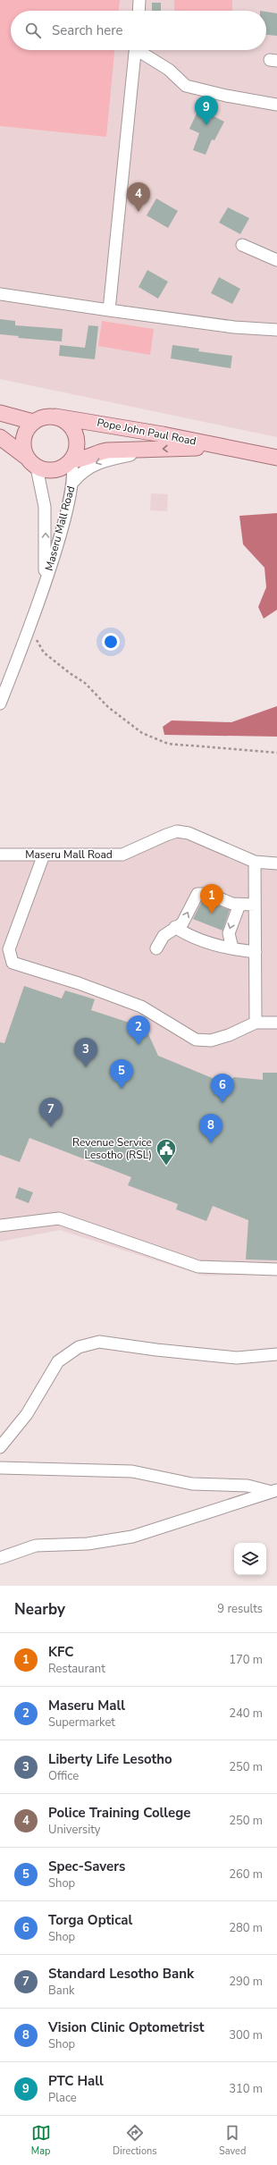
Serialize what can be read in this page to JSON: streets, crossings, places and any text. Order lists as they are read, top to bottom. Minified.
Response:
{"streets":{"main road":["Pope John Paul Road"],"street":["Maseru Mall Road"]},"crossings":[["Pope John Paul Road","Maseru Mall Road"]],"places":{"public building":["Revenue Service Lesotho (RSL)"]},"page":{"search":"Search here","pins":["9","4","1","2","3","5","6","7","8"],"heading":["Nearby","9 results"],"list":[{"mark":"1","name":"KFC","note":"Restaurant","value":"170 m"},{"mark":"2","name":"Maseru Mall","note":"Supermarket","value":"240 m"},{"mark":"3","name":"Liberty Life Lesotho","note":"Office","value":"250 m"},{"mark":"4","name":"Police Training College","note":"University","value":"250 m"},{"mark":"5","name":"Spec-Savers","note":"Shop","value":"260 m"},{"mark":"6","name":"Torga Optical","note":"Shop","value":"280 m"},{"mark":"7","name":"Standard Lesotho Bank","note":"Bank","value":"290 m"},{"mark":"8","name":"Vision Clinic Optometrist","note":"Shop","value":"300 m"},{"mark":"9","name":"PTC Hall","note":"Place","value":"310 m"}],"nav":["Map","Directions","Saved"]}}
